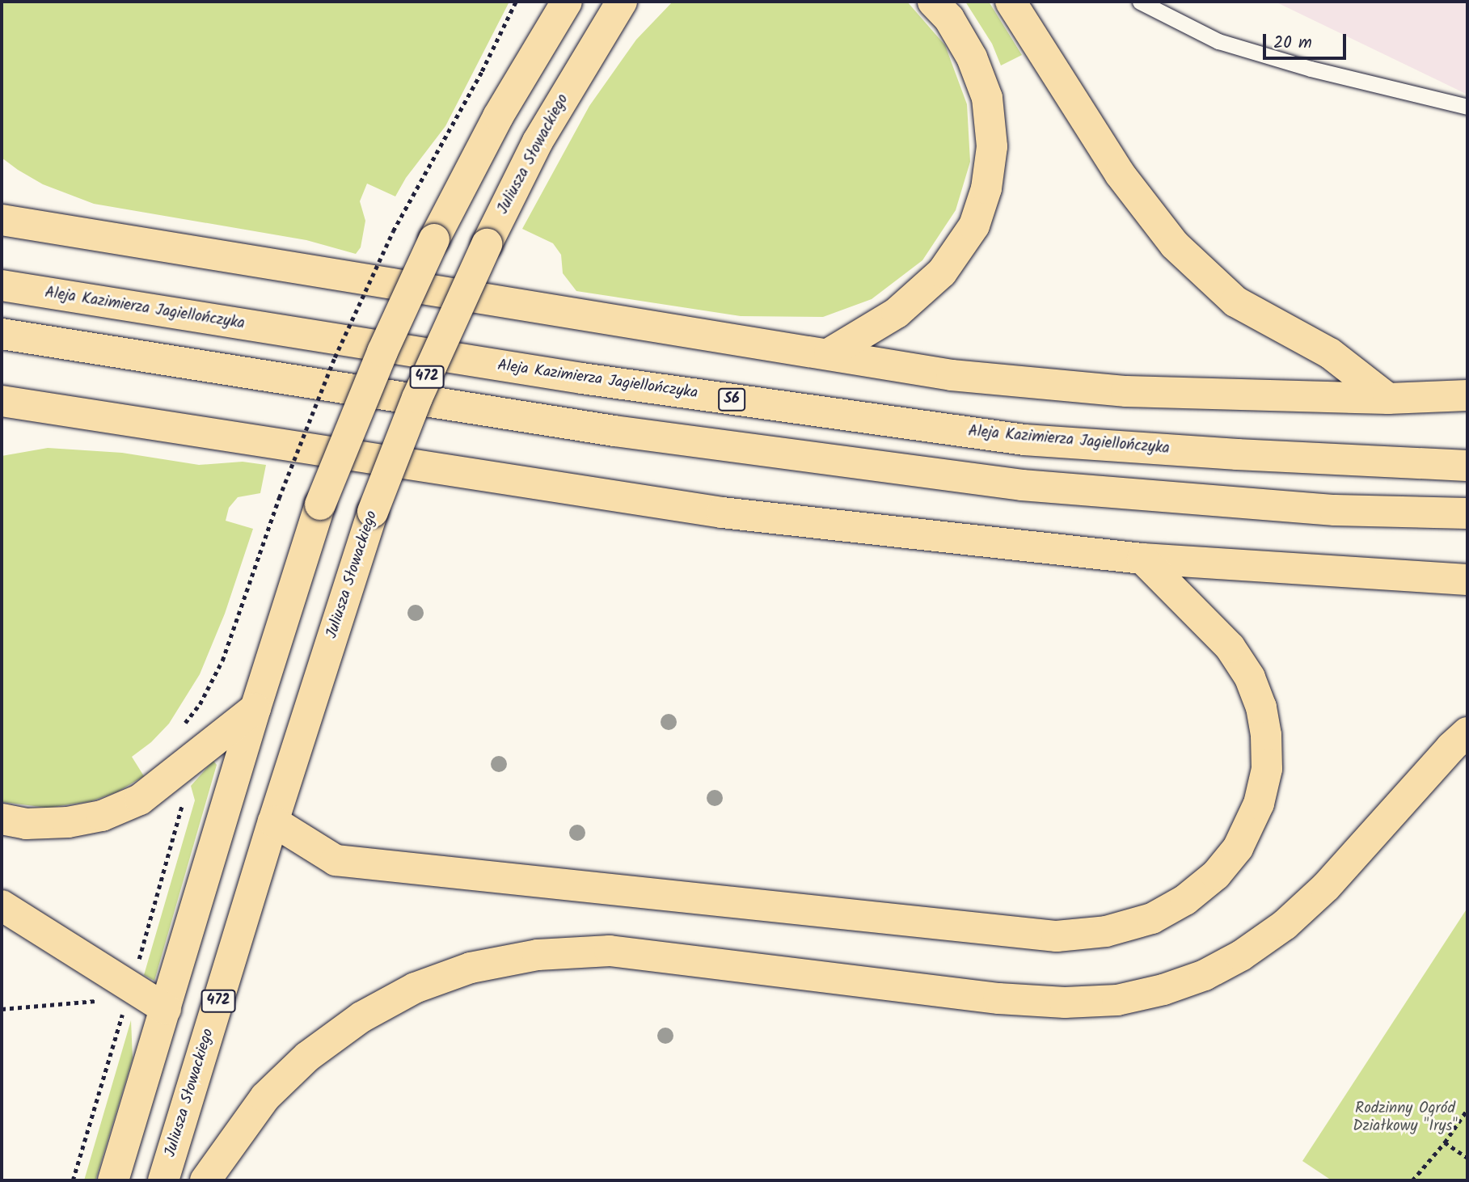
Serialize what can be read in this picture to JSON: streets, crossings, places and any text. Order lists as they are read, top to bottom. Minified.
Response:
{"streets":{"main road":["Juliusza Słowackiego","Aleja Kazimierza Jagiellończyka","472","S6"]},"parks":["Rodzinny Ogród Działkowy \"Irys\""],"scale_bar":"20 m"}
